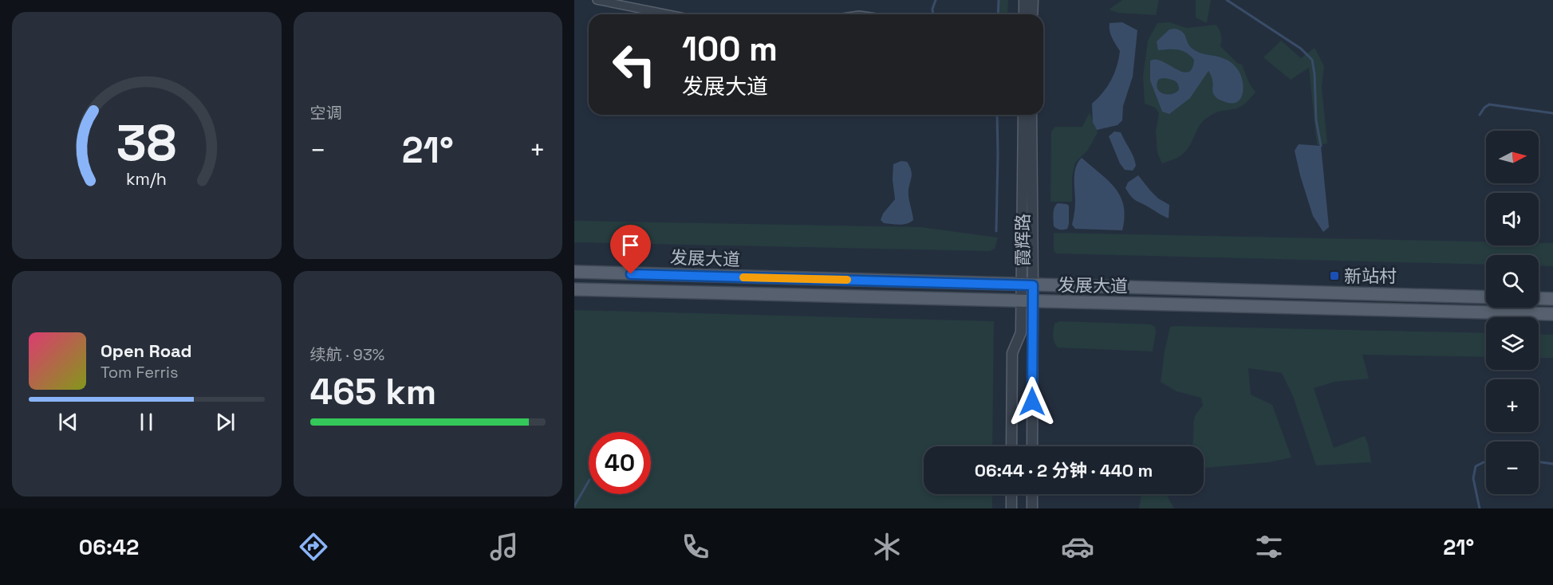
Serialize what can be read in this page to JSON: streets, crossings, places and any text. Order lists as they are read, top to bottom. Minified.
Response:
{"streets":{"main road":["发展大道"],"street":["霞辉路"]},"crossings":[["霞辉路","发展大道"]],"places":{"transit":["新站村"]},"north":"right","page":{"tile":["空调",["续航 · 93%","465 km"]],"turn":["100 m","发展大道"],"heat":["−","21°","+"],"map_buttons":["+","−"],"song":["Open Road","Tom Ferris"],"limit":"40","trip":"06:44 · 2 分钟 · 440 m","tabs":["06:42","21°"],"gauge":["38","km/h"]}}
